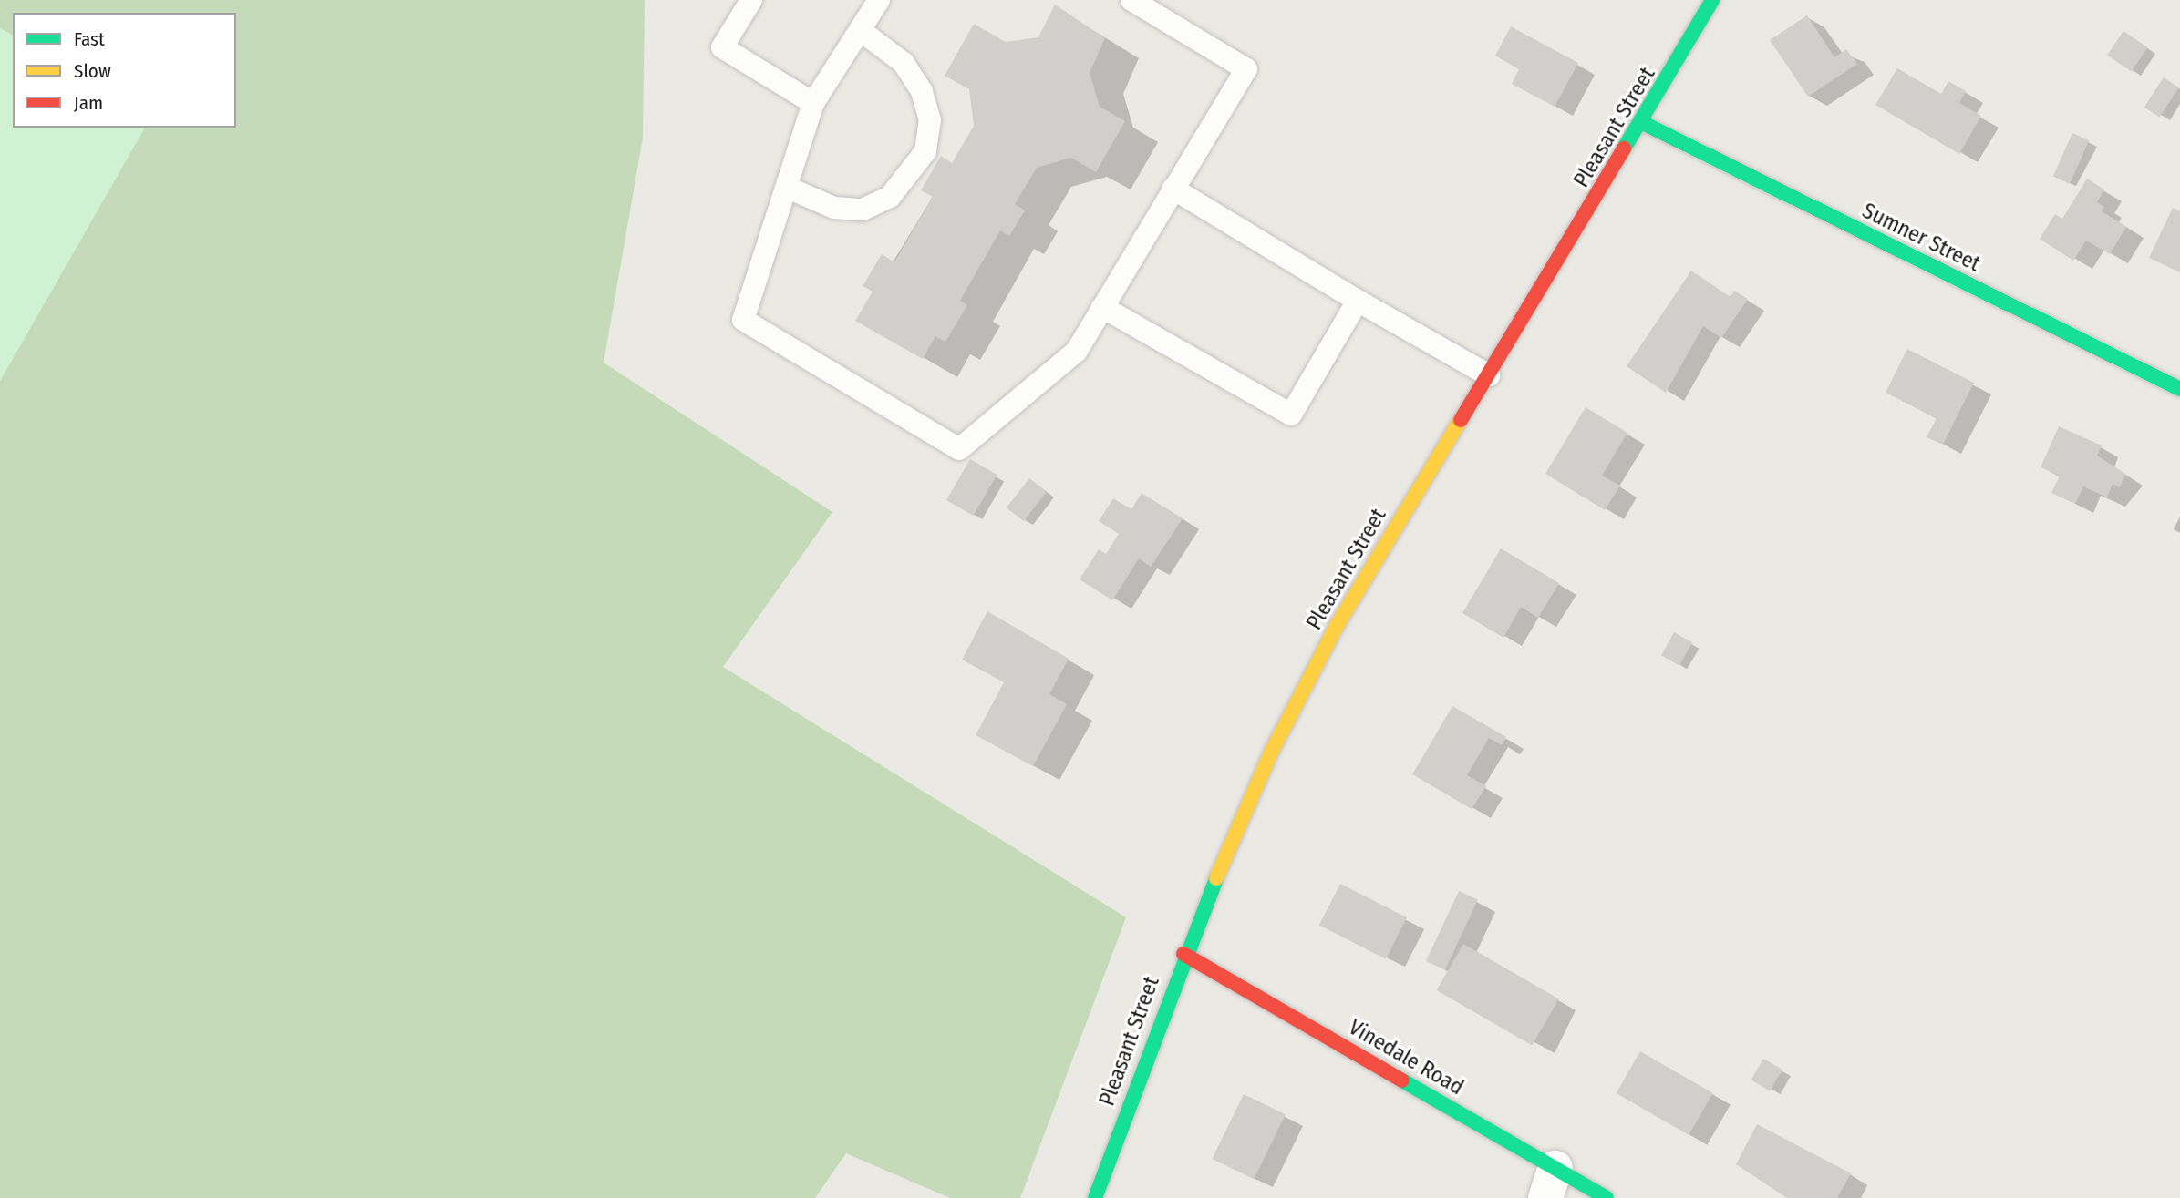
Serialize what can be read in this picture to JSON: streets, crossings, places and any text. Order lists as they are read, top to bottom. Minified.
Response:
{"streets":{"main road":["Pleasant Street","Sumner Street","Vinedale Road"]},"crossings":[["Pleasant Street","Sumner Street"],["Pleasant Street","Vinedale Road"]],"legend":["Fast","Slow","Jam"]}
